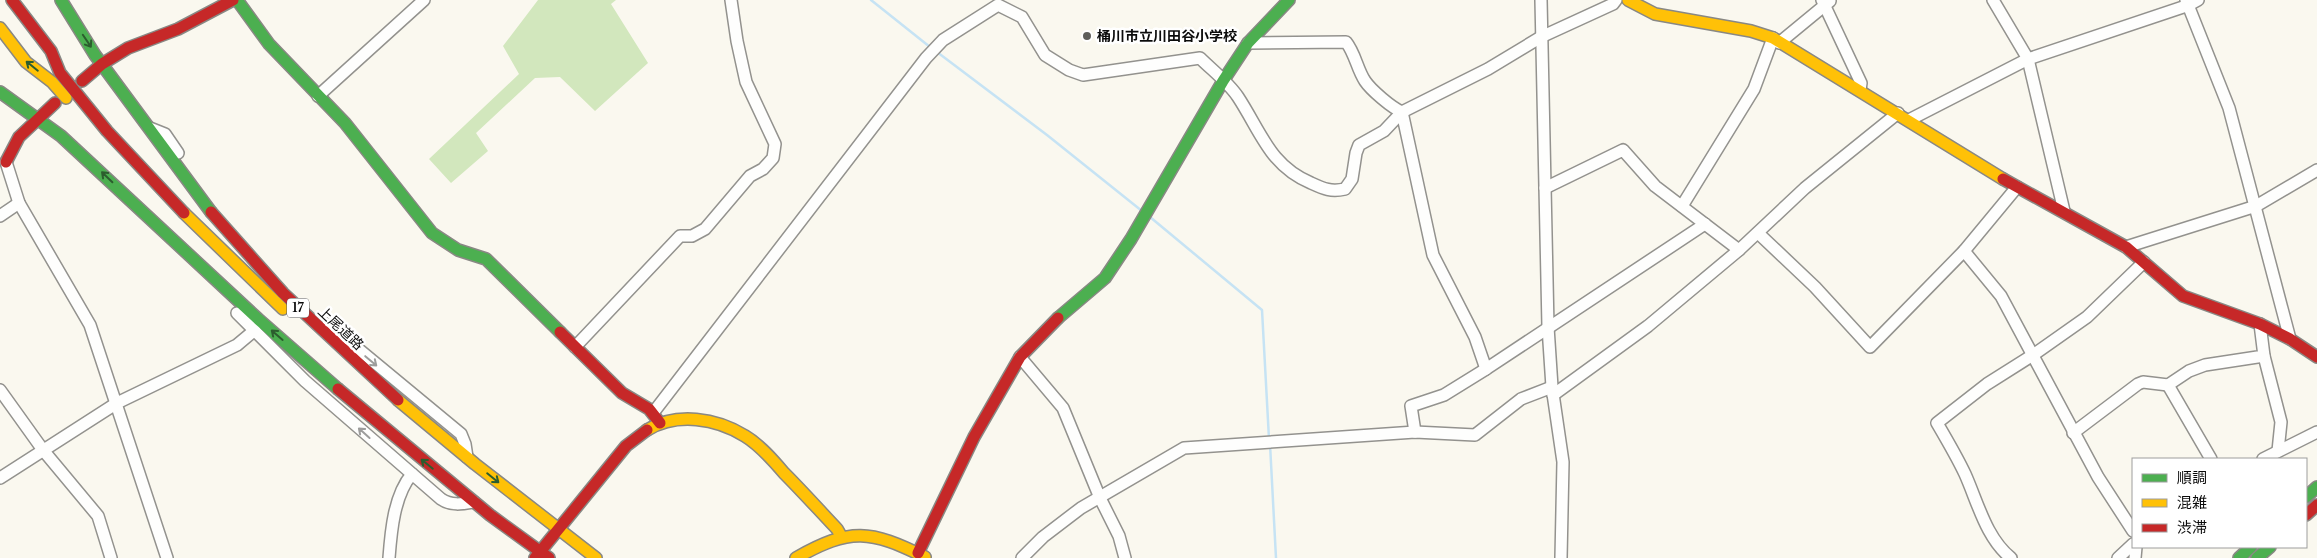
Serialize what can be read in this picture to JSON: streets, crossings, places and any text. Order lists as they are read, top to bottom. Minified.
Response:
{"streets":{"main road":["17","上尾道路"]},"places":["桶川市立川田谷小学校"],"legend":["順調","混雑","渋滞"]}
